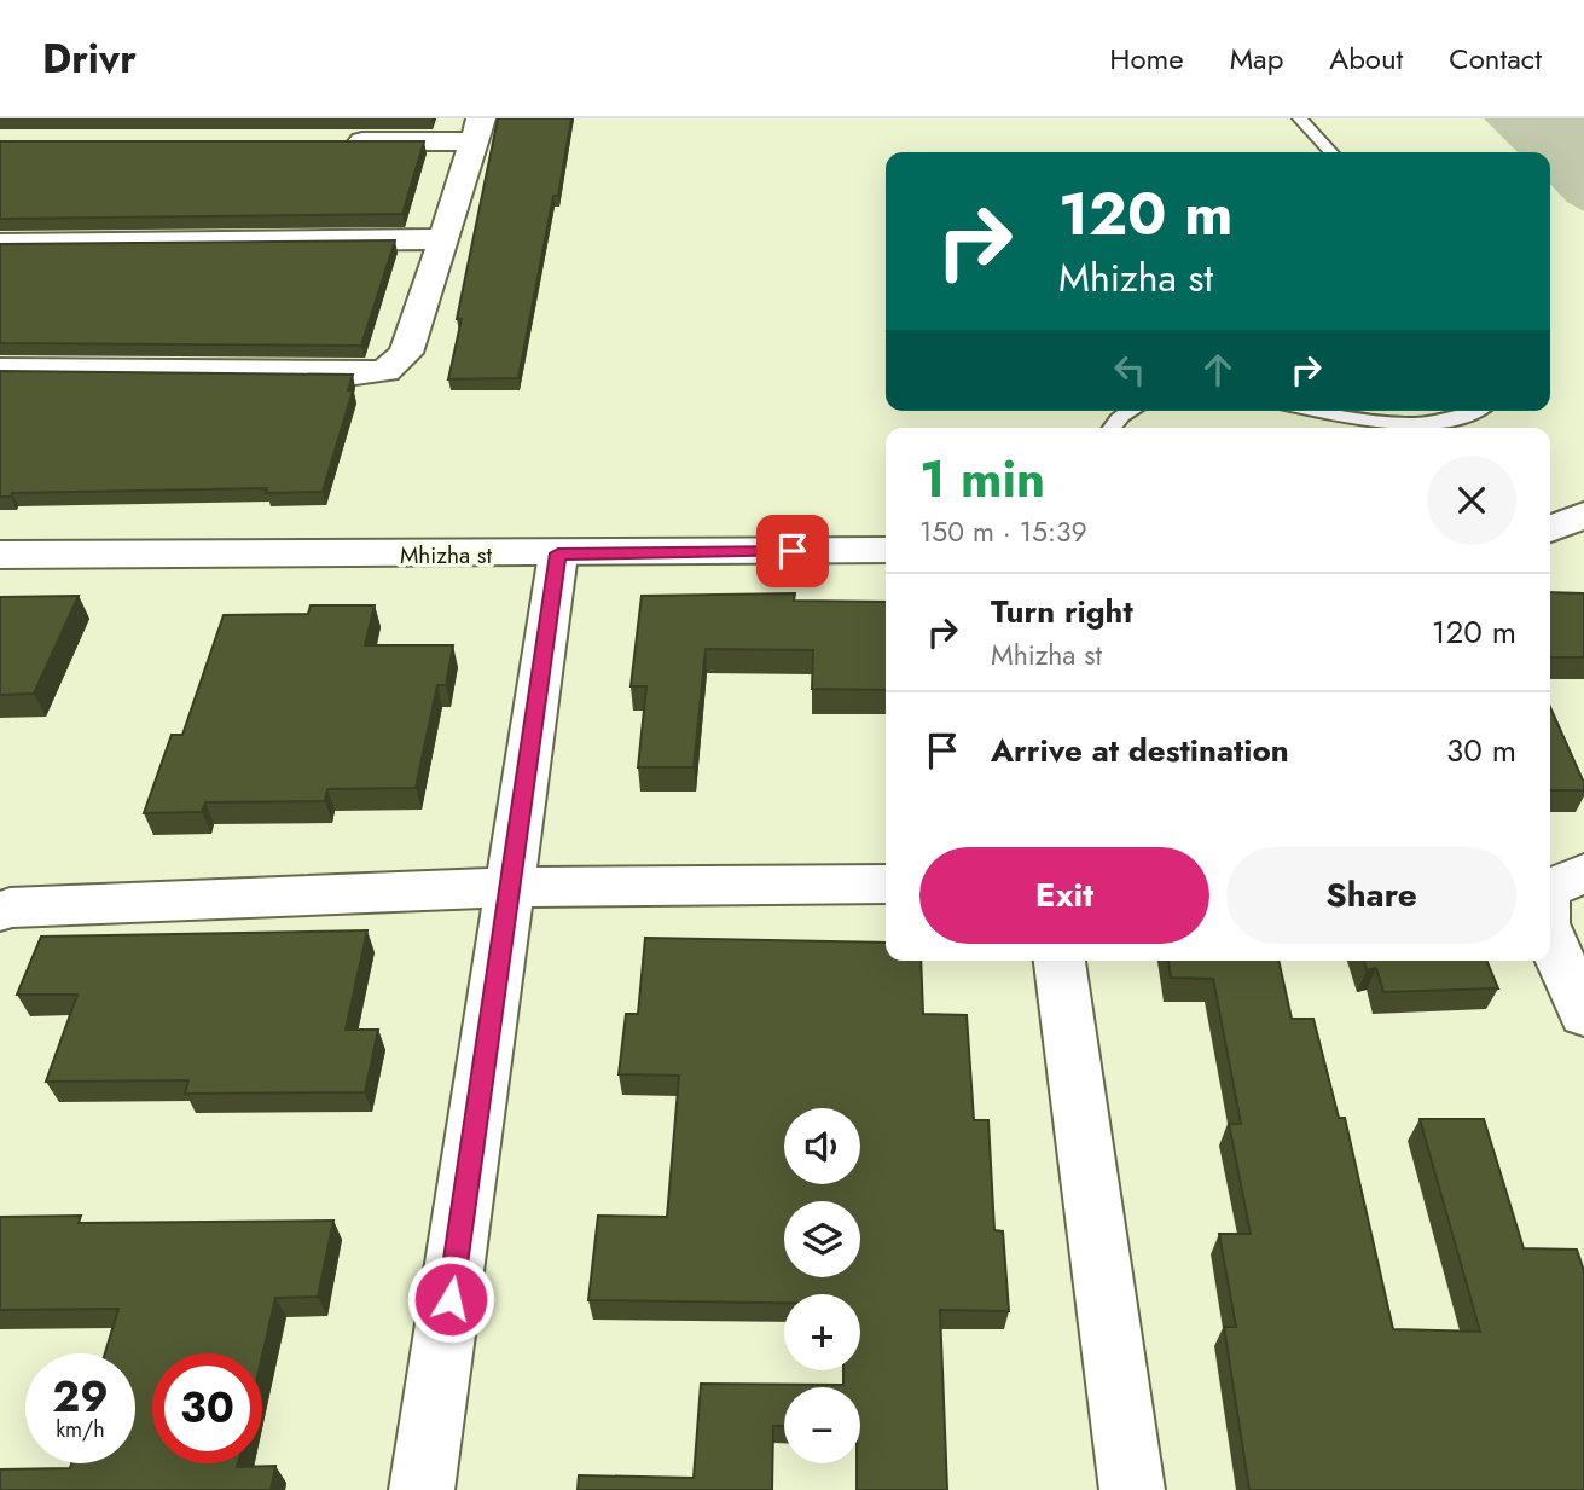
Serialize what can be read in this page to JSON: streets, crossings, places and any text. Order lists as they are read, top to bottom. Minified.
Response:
{"streets":{"street":["Mhizha st"]},"page":{"header":"Drivr","nav":["Home","Map","About","Contact"],"turn":["120 m","Mhizha st"],"heading":["1 min","150 m · 15:39"],"list":[{"name":"Turn right","note":"Mhizha st","value":"120 m"},{"name":"Arrive at destination","value":"30 m"}],"buttons":["Exit","Share"],"map_buttons":["+","−"],"speed":"29 km/h","limit":"30"}}
